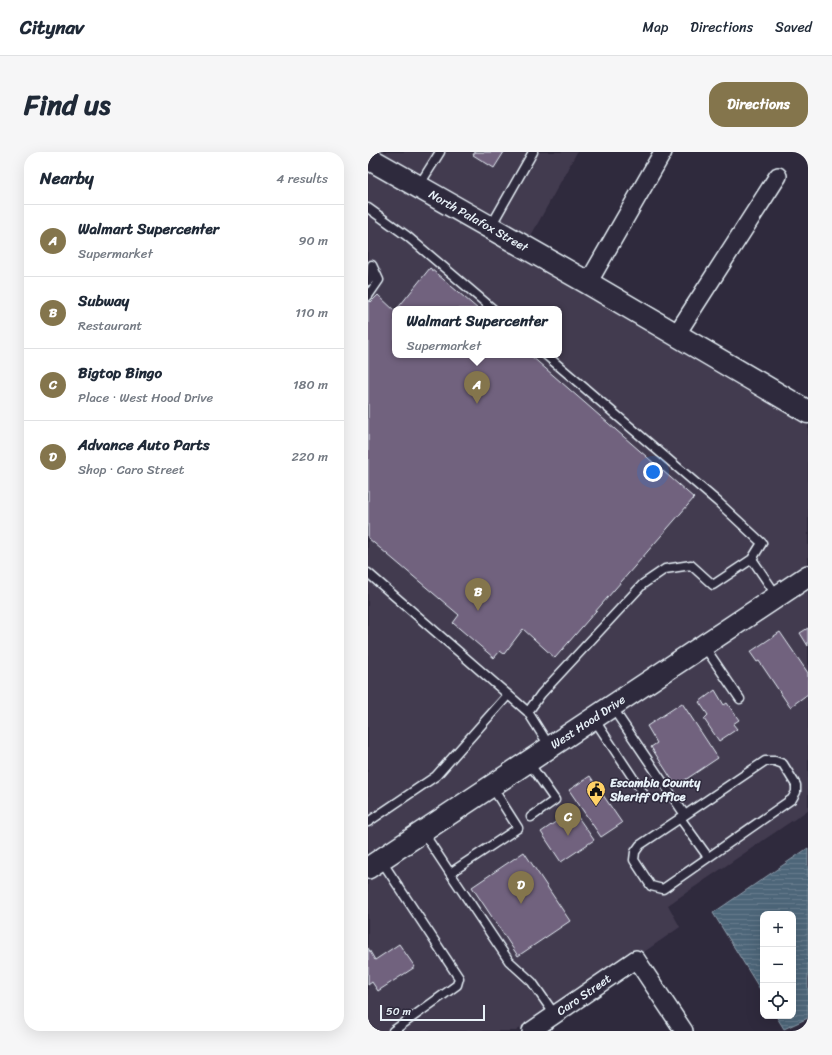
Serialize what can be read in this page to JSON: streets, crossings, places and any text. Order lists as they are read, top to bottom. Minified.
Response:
{"streets":{"main road":["North Palafox Street"],"street":["West Hood Drive","Caro Street"]},"places":{"public building":["Escambia County Sheriff Office"]},"scale_bar":"50 m","page":{"header":"Citynav","nav":["Map","Directions","Saved"],"title":"Find us","buttons":"Directions","heading":["Nearby","4 results"],"list":[{"mark":"A","name":"Walmart Supercenter","note":"Supermarket","value":"90 m"},{"mark":"B","name":"Subway","note":"Restaurant","value":"110 m"},{"mark":"C","name":"Bigtop Bingo","note":"Place · West Hood Drive","value":"180 m"},{"mark":"D","name":"Advance Auto Parts","note":"Shop · Caro Street","value":"220 m"}],"popup":["Walmart Supercenter","Supermarket"],"pins":["A","B","C","D"],"map_buttons":["+","−"],"scale":"50 m"}}
